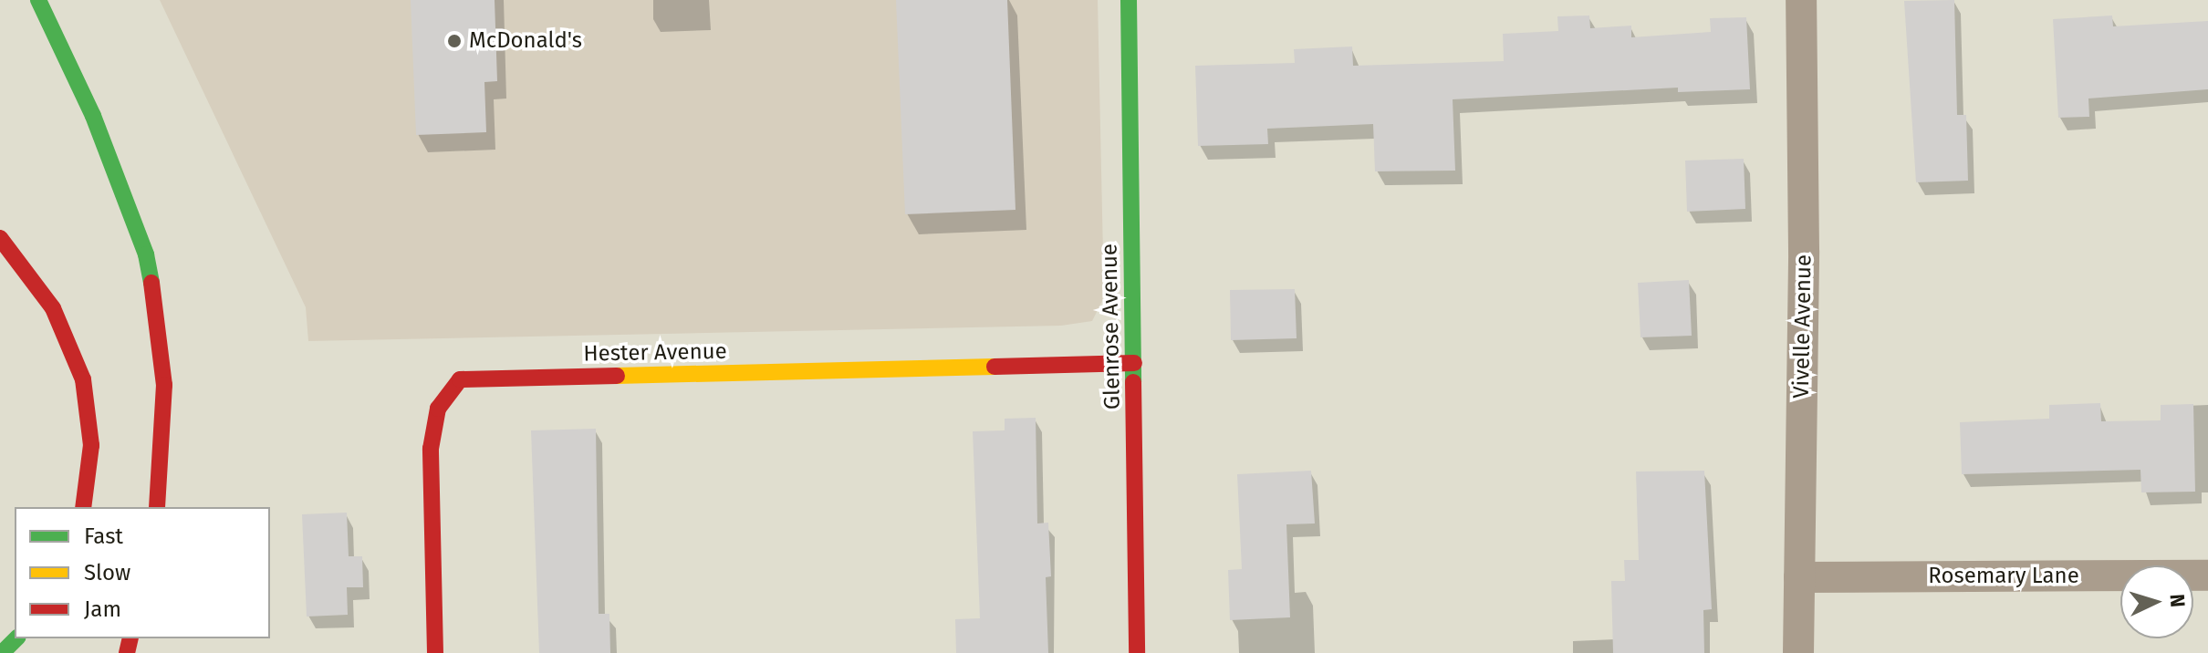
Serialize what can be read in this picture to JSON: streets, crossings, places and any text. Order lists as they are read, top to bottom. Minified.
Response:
{"streets":{"main road":["Glenrose Avenue","Hester Avenue"],"street":["Vivelle Avenue","Rosemary Lane"]},"crossings":[["Glenrose Avenue","Hester Avenue"],["Vivelle Avenue","Rosemary Lane"]],"places":["McDonald's"],"legend":["Fast","Slow","Jam"],"north":"right"}
